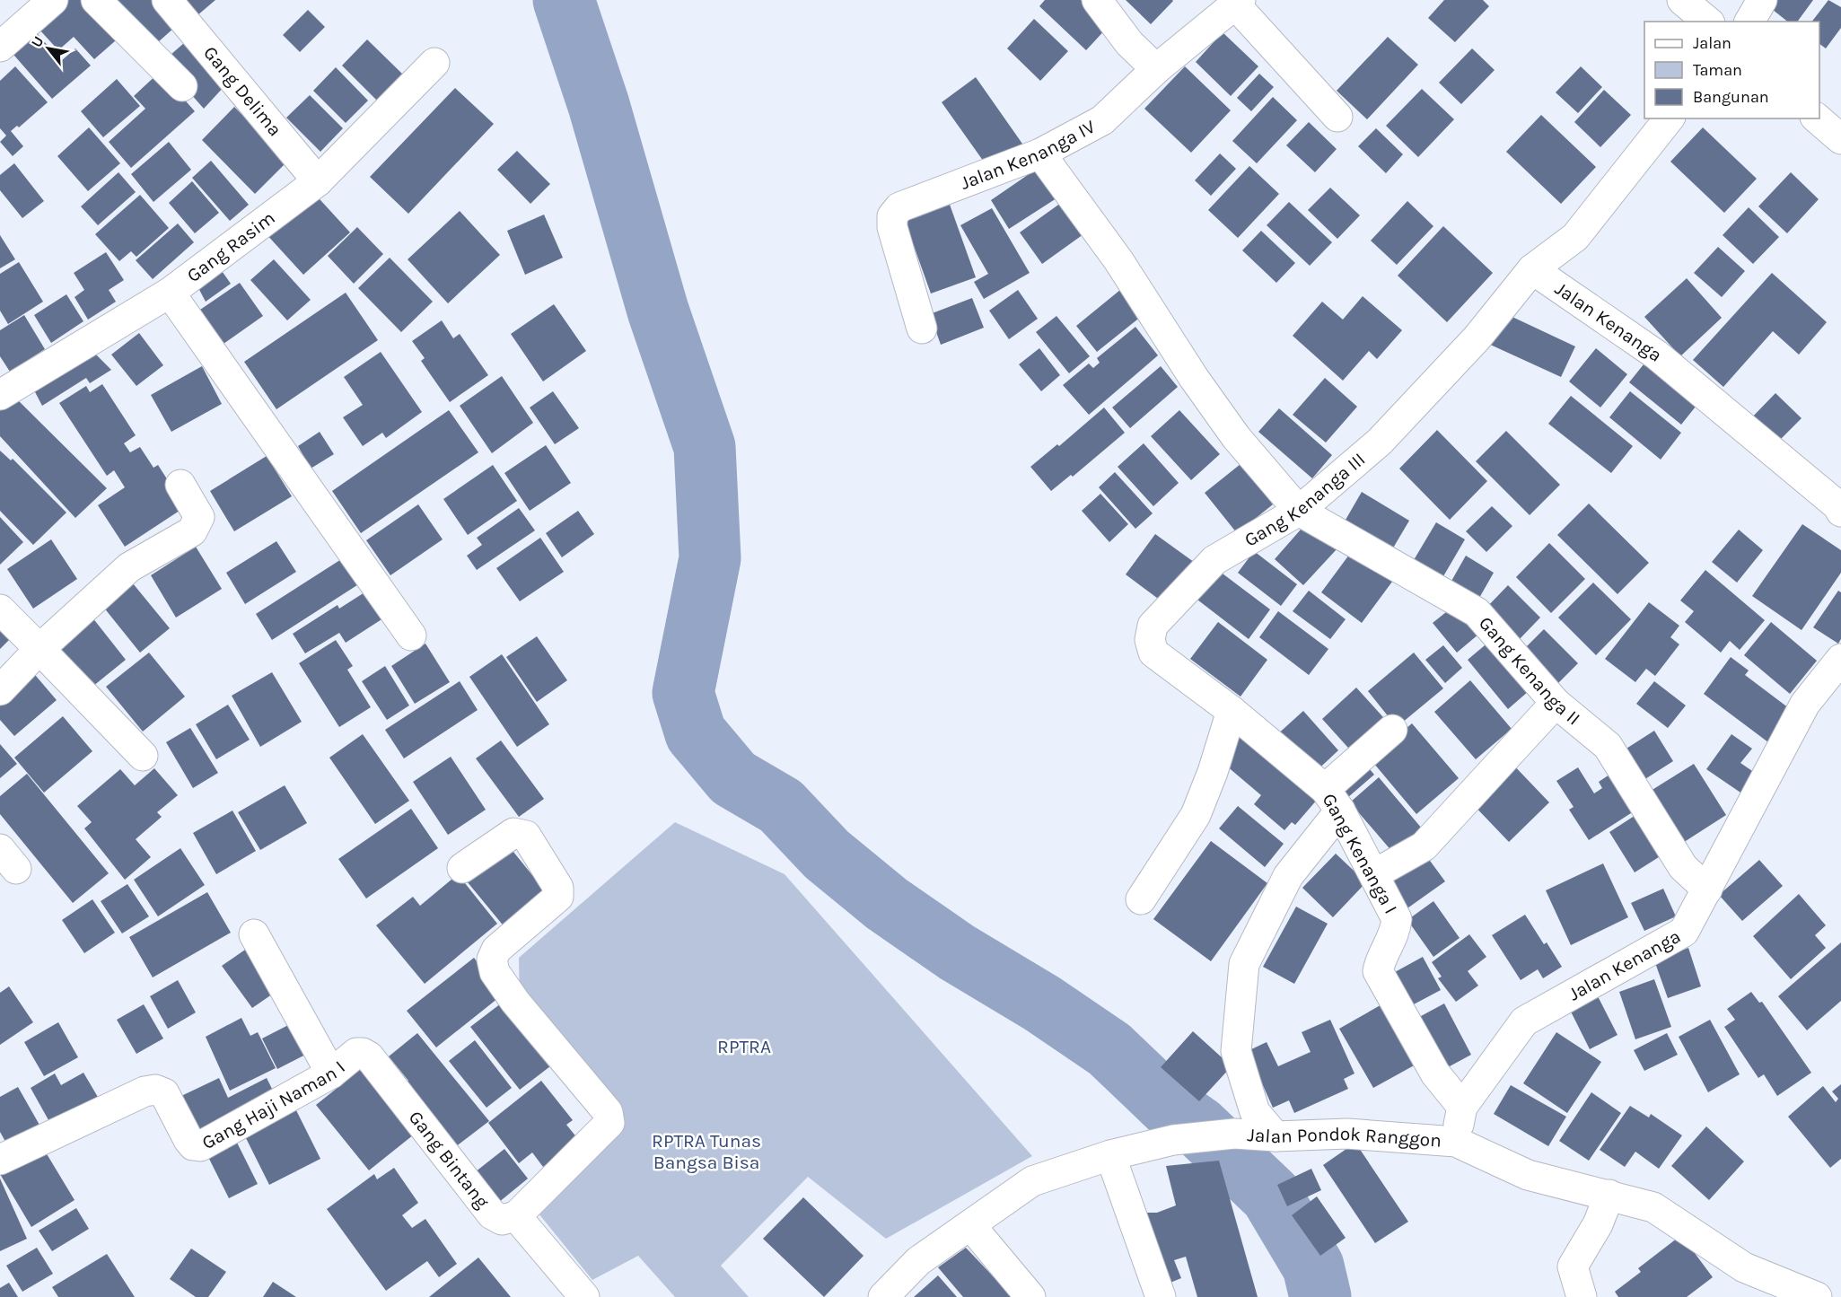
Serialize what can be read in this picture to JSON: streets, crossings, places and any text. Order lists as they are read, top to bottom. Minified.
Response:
{"streets":{"street":["Gang Delima","Jalan Kenanga IV","Gang Rasim","Jalan Kenanga","Gang Kenanga III","Gang Kenanga II","Gang Kenanga I","Gang Haji Naman I","Jalan Pondok Ranggon","Gang Bintang"]},"crossings":[["Gang Delima","Gang Rasim"],["Jalan Kenanga IV","Gang Kenanga II"],["Jalan Kenanga","Gang Kenanga III"],["Jalan Kenanga","Gang Kenanga II"],["Jalan Kenanga","Gang Kenanga I"],["Jalan Kenanga","Jalan Pondok Ranggon"],["Gang Kenanga III","Gang Kenanga II"],["Gang Kenanga III","Gang Kenanga I"],["Gang Haji Naman I","Gang Bintang"]],"parks":["RPTRA","RPTRA Tunas Bangsa Bisa"],"legend":["Jalan","Taman","Bangunan"],"north":"top left"}
